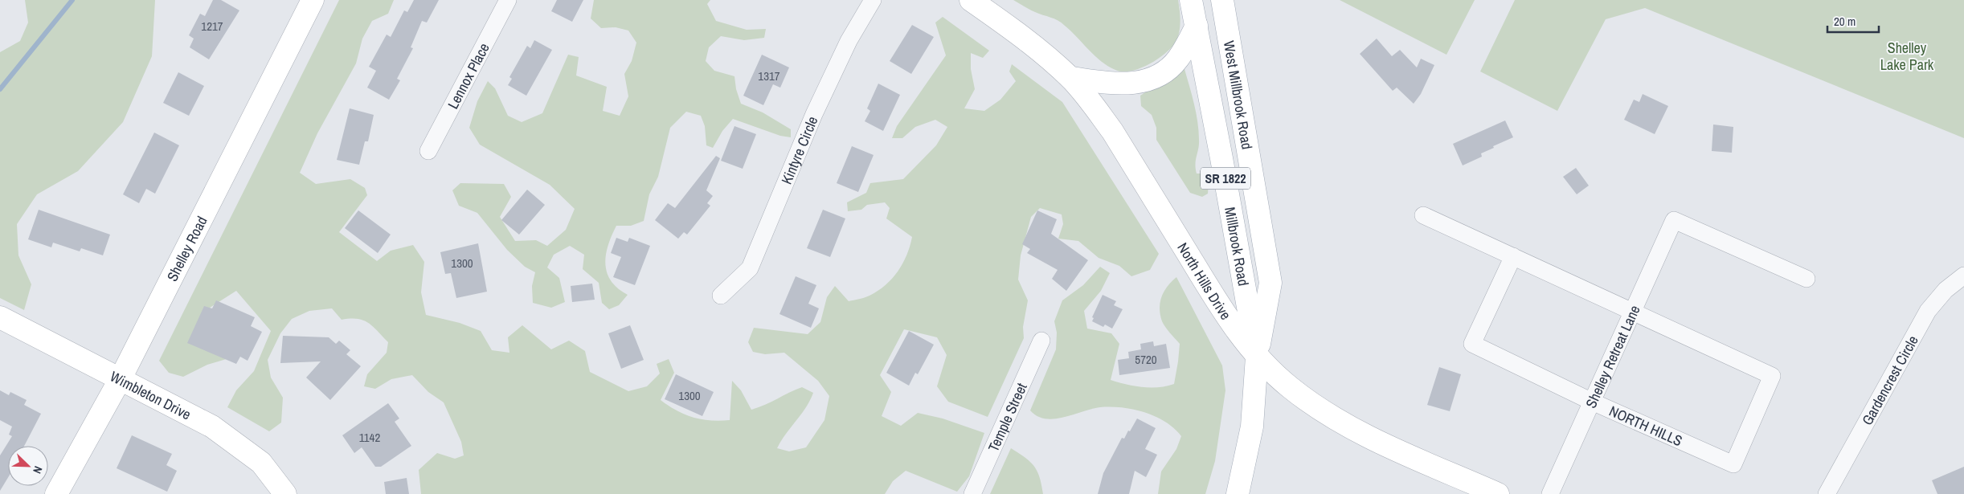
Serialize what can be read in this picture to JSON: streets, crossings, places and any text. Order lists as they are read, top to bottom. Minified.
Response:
{"streets":{"main road":["West Millbrook Road","SR 1822","Millbrook Road","Shelley Road","North Hills Drive","Wimbleton Drive"],"street":["Lennox Place","Kintyre Circle","Shelley Retreat Lane","Gardencrest Circle","Temple Street","NORTH HILLS"]},"crossings":[["West Millbrook Road","Millbrook Road"],["West Millbrook Road","North Hills Drive"],["Millbrook Road","North Hills Drive"],["Shelley Road","Wimbleton Drive"],["Shelley Retreat Lane","NORTH HILLS"]],"parks":["Shelley Lake Park"],"house_numbers":["1217","1317","1300","5720","1300","1142"],"scale_bar":"20 m","north":"bottom right"}
